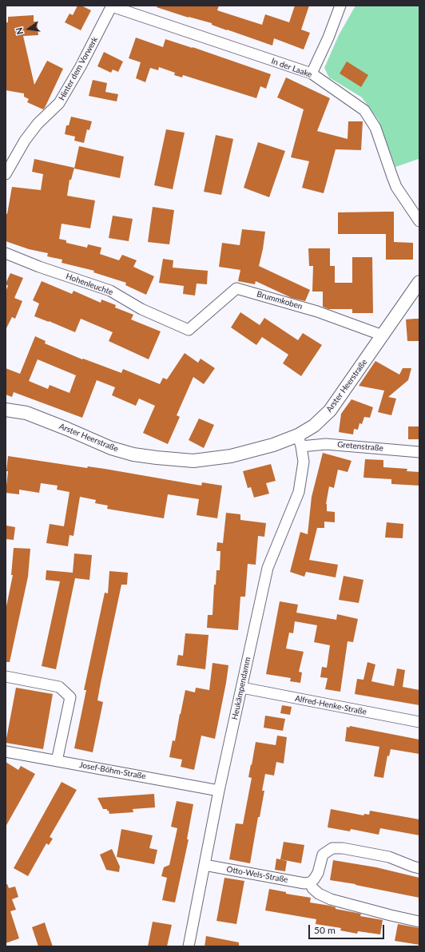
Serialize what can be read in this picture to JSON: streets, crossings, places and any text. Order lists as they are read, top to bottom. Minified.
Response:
{"streets":{"street":["In der Laake","Hinter dem Vorwerk","Hohenleuchte","Brummkoben","Arster Heerstraße","Gretenstraße","Heukämpendamm","Alfred-Henke-Straße","Josef-Böhm-Straße","Otto-Wels-Straße"]},"crossings":[["In der Laake","Hinter dem Vorwerk"],["Hohenleuchte","Brummkoben"],["Brummkoben","Arster Heerstraße"],["Arster Heerstraße","Gretenstraße"],["Arster Heerstraße","Heukämpendamm"],["Gretenstraße","Heukämpendamm"],["Heukämpendamm","Alfred-Henke-Straße"],["Heukämpendamm","Josef-Böhm-Straße"],["Heukämpendamm","Otto-Wels-Straße"]],"scale_bar":"50 m","north":"left"}
